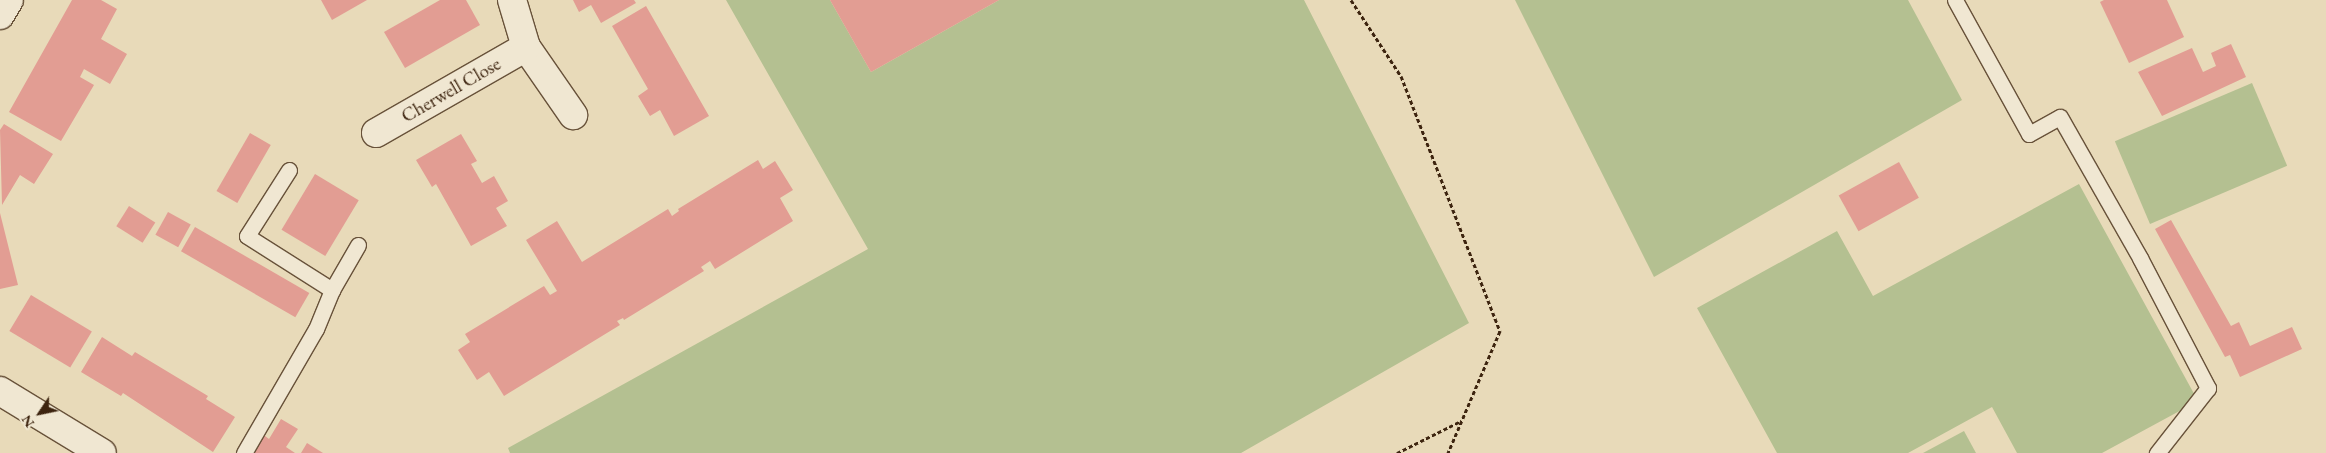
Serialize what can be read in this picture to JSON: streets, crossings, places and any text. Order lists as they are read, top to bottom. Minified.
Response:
{"streets":{"street":["Cherwell Close"]},"north":"bottom left"}
